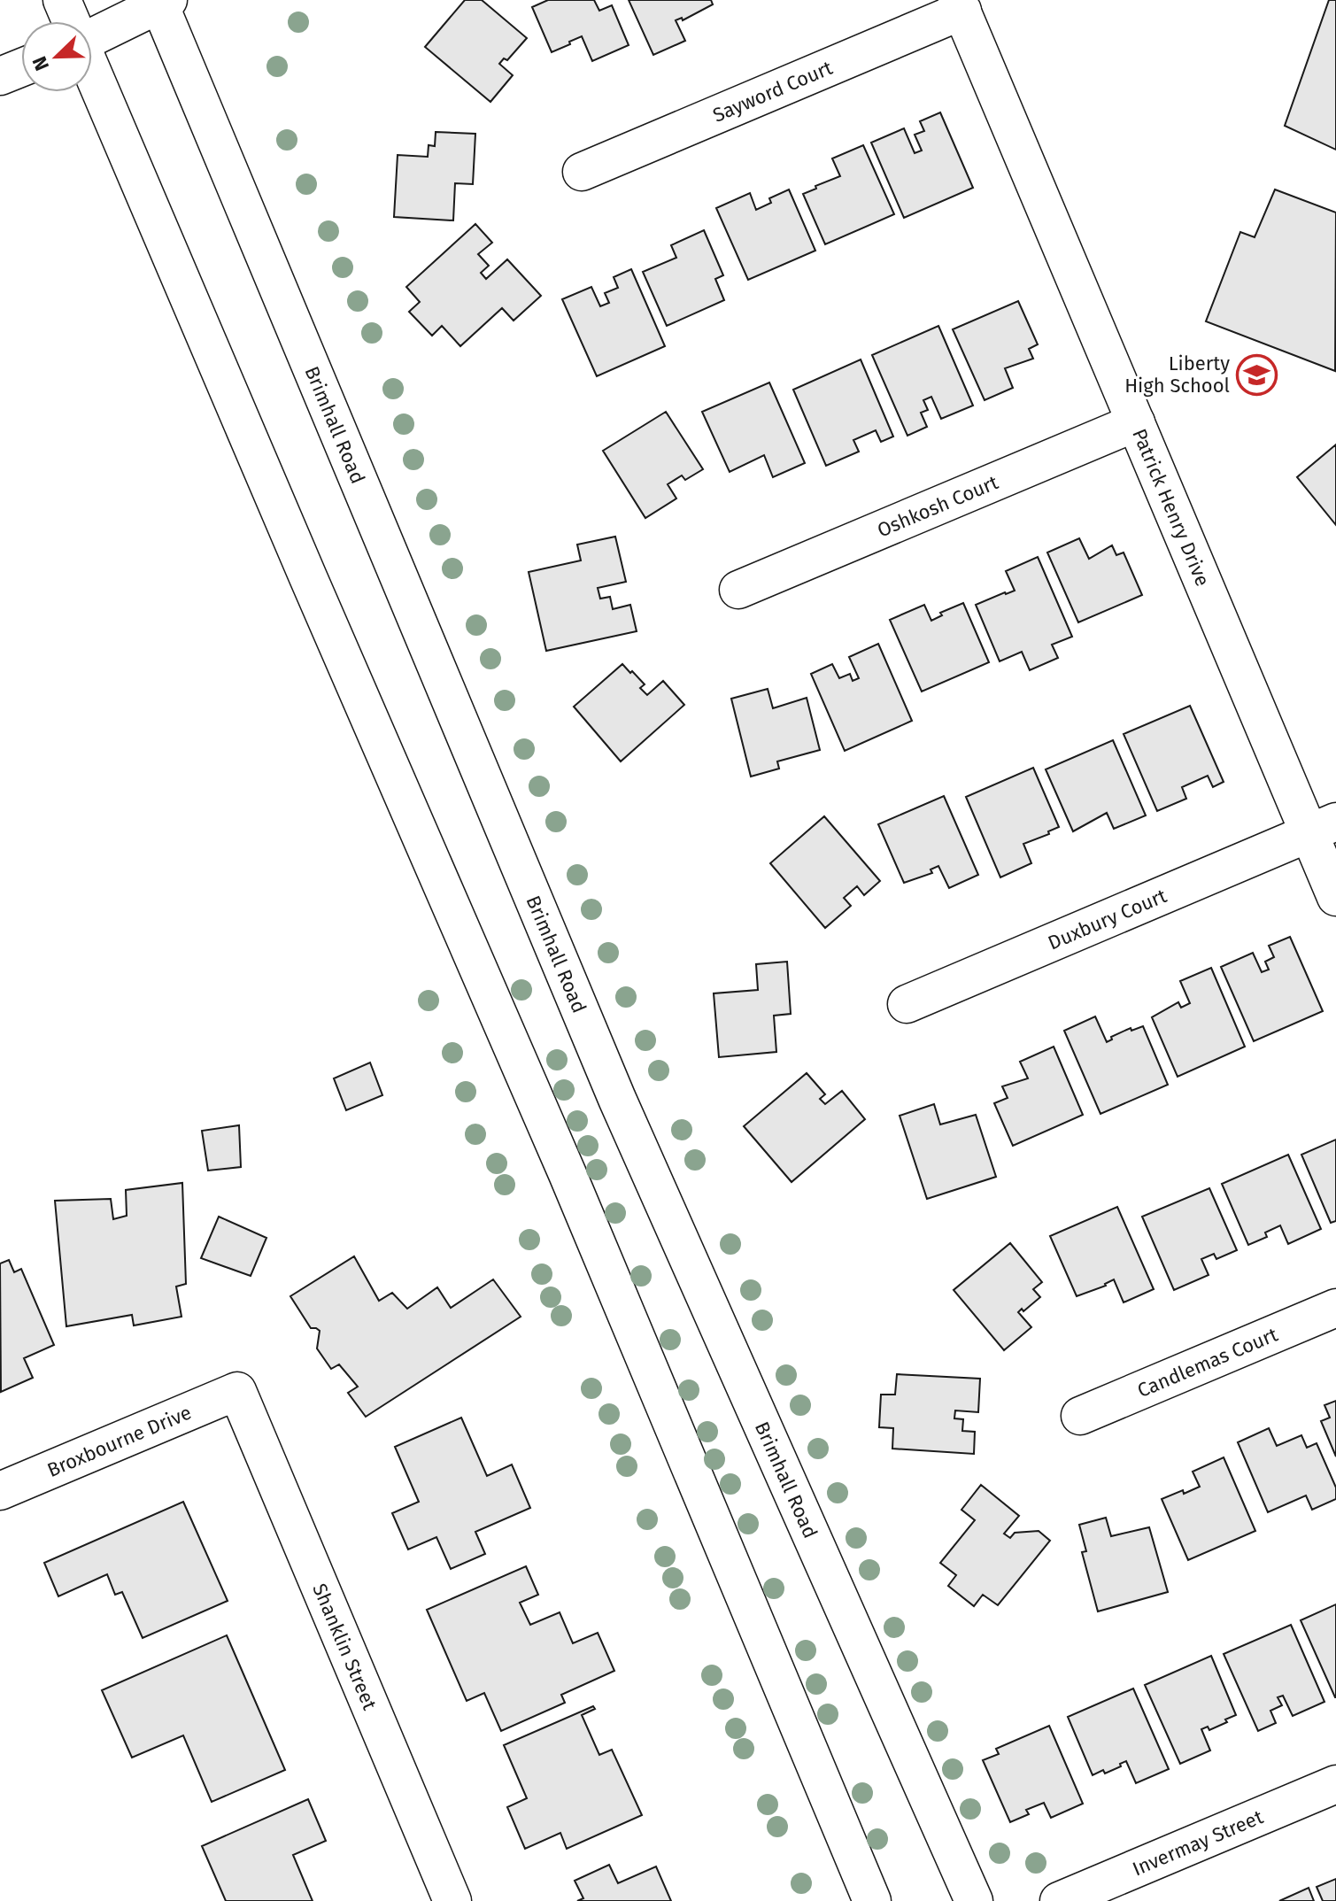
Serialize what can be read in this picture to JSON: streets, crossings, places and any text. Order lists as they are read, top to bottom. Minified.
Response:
{"streets":{"street":["Sayword Court","Brimhall Road","Oshkosh Court","Patrick Henry Drive","Duxbury Court","Candlemas Court","Broxbourne Drive","Shanklin Street","Invermay Street"]},"crossings":[["Sayword Court","Patrick Henry Drive"],["Oshkosh Court","Patrick Henry Drive"],["Patrick Henry Drive","Duxbury Court"],["Broxbourne Drive","Shanklin Street"]],"places":{"school or university":["Liberty High School"]},"north":"bottom left"}
